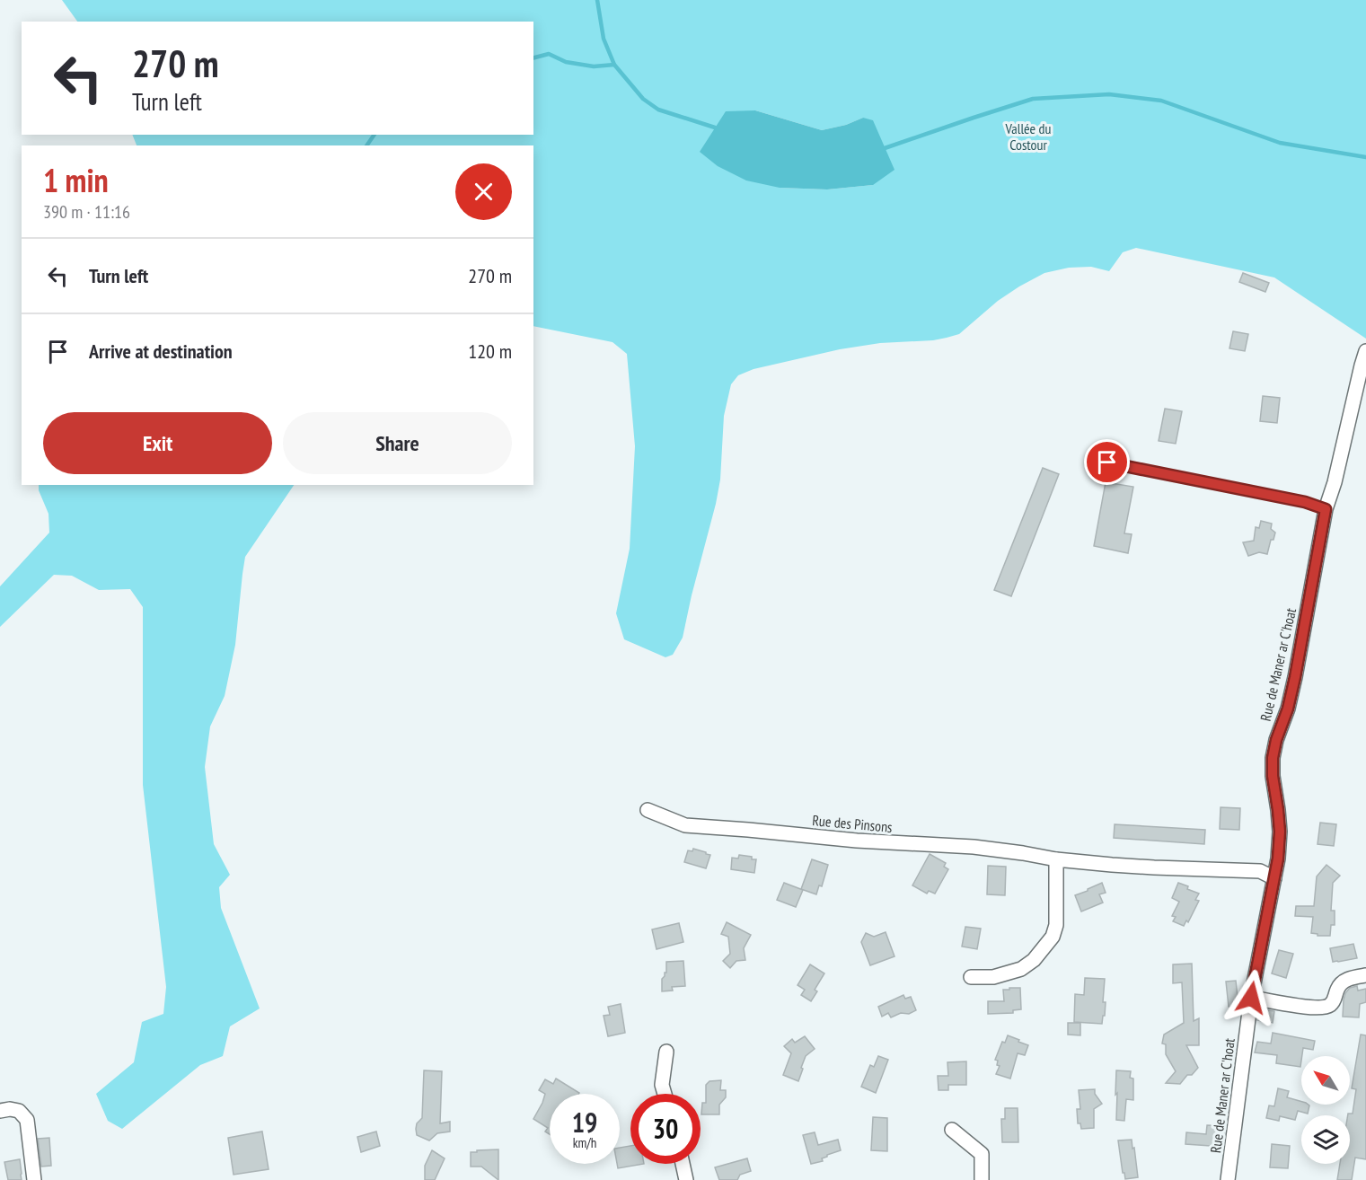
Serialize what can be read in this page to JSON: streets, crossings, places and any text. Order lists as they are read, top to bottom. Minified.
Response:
{"streets":{"street":["Rue de Maner ar C'hoat","Rue des Pinsons"]},"crossings":[["Rue de Maner ar C'hoat","Rue des Pinsons"]],"parks":["Vallée du Costour"],"north":"top left","page":{"turn":["270 m","Turn left"],"heading":["1 min","390 m · 11:16"],"list":[{"name":"Turn left","value":"270 m"},{"name":"Arrive at destination","value":"120 m"}],"buttons":["Exit","Share"],"speed":"19 km/h","limit":"30"}}
